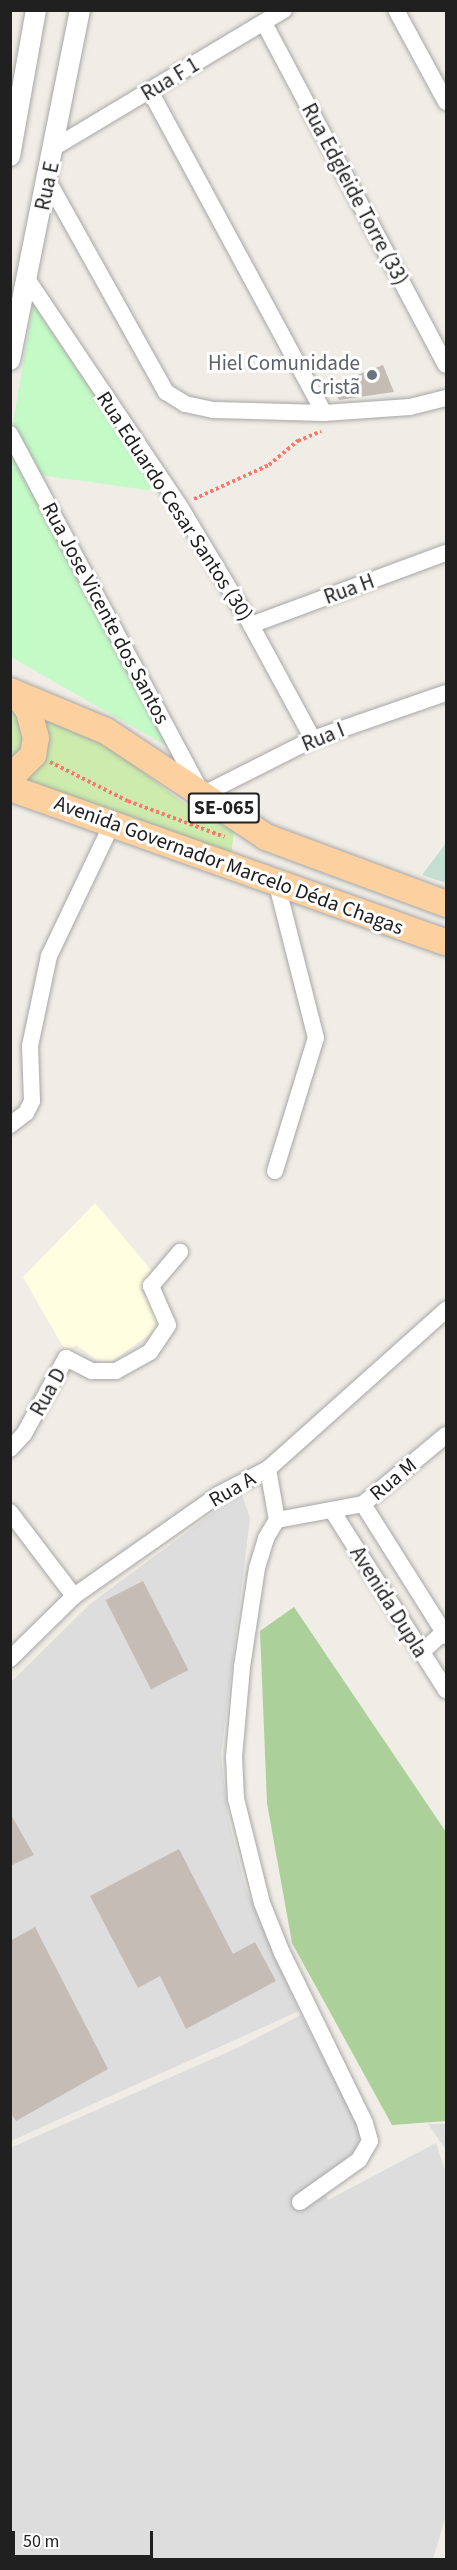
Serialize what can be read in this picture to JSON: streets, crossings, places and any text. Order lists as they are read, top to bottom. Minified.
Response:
{"streets":{"main road":["SE-065","Avenida Governador Marcelo Déda Chagas"],"street":["Rua F 1","Rua E","Rua Edgleide Torre (33)","Rua Eduardo Cesar Santos (30)","Rua H","Rua Jose Vicente dos Santos","Rua I","Rua D","Rua M","Rua A","Avenida Dupla"]},"crossings":[["Rua F 1","Rua E"],["Rua F 1","Rua Edgleide Torre (33)"],["Rua E","Rua Eduardo Cesar Santos (30)"],["Rua Eduardo Cesar Santos (30)","Rua H"],["Rua Eduardo Cesar Santos (30)","Rua I"],["Rua Jose Vicente dos Santos","Rua I"],["Rua Jose Vicente dos Santos","Avenida Governador Marcelo Déda Chagas"],["Rua I","Avenida Governador Marcelo Déda Chagas"],["Rua M","Avenida Dupla"]],"places":["Hiel Comunidade Cristã"],"scale_bar":"50 m"}
